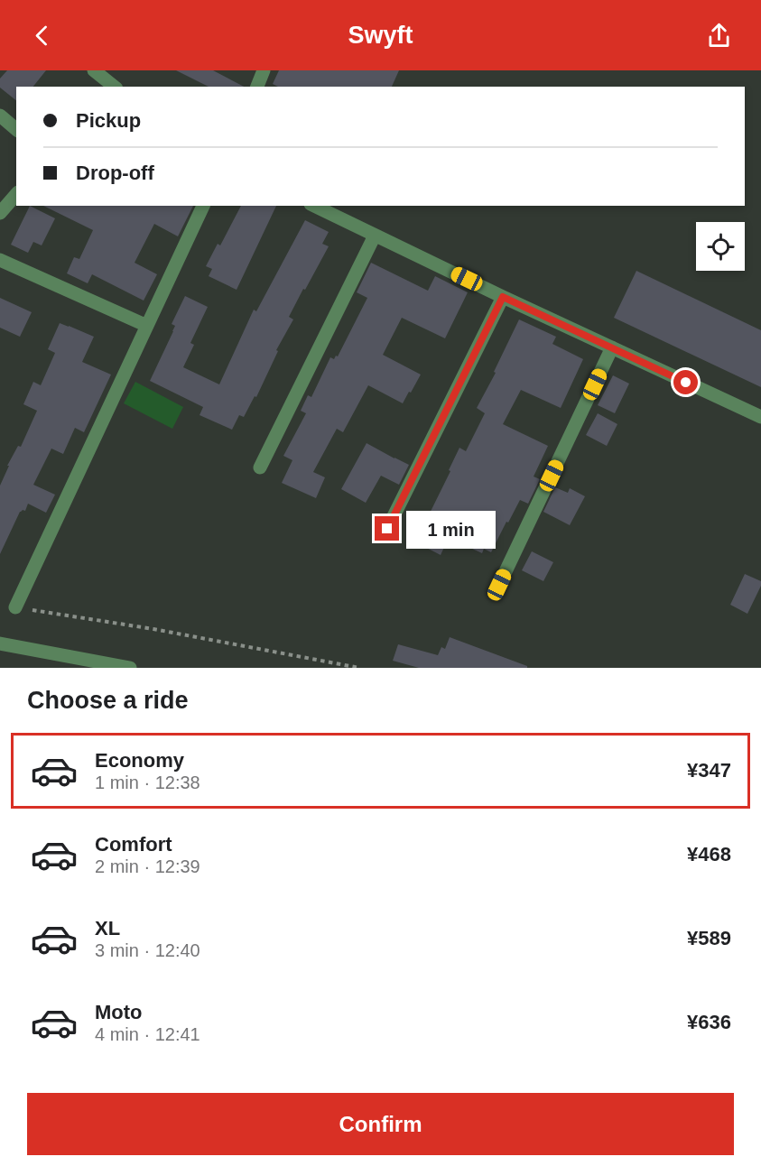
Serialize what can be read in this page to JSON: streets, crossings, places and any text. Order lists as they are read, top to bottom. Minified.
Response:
{"page":{"header":"Swyft","banner":["Pickup","Drop-off"],"bubble":"1 min","heading":"Choose a ride","list":[{"name":"Economy","note":"1 min · 12:38","value":"¥347"},{"name":"Comfort","note":"2 min · 12:39","value":"¥468"},{"name":"XL","note":"3 min · 12:40","value":"¥589"},{"name":"Moto","note":"4 min · 12:41","value":"¥636"}],"buttons":"Confirm"}}
